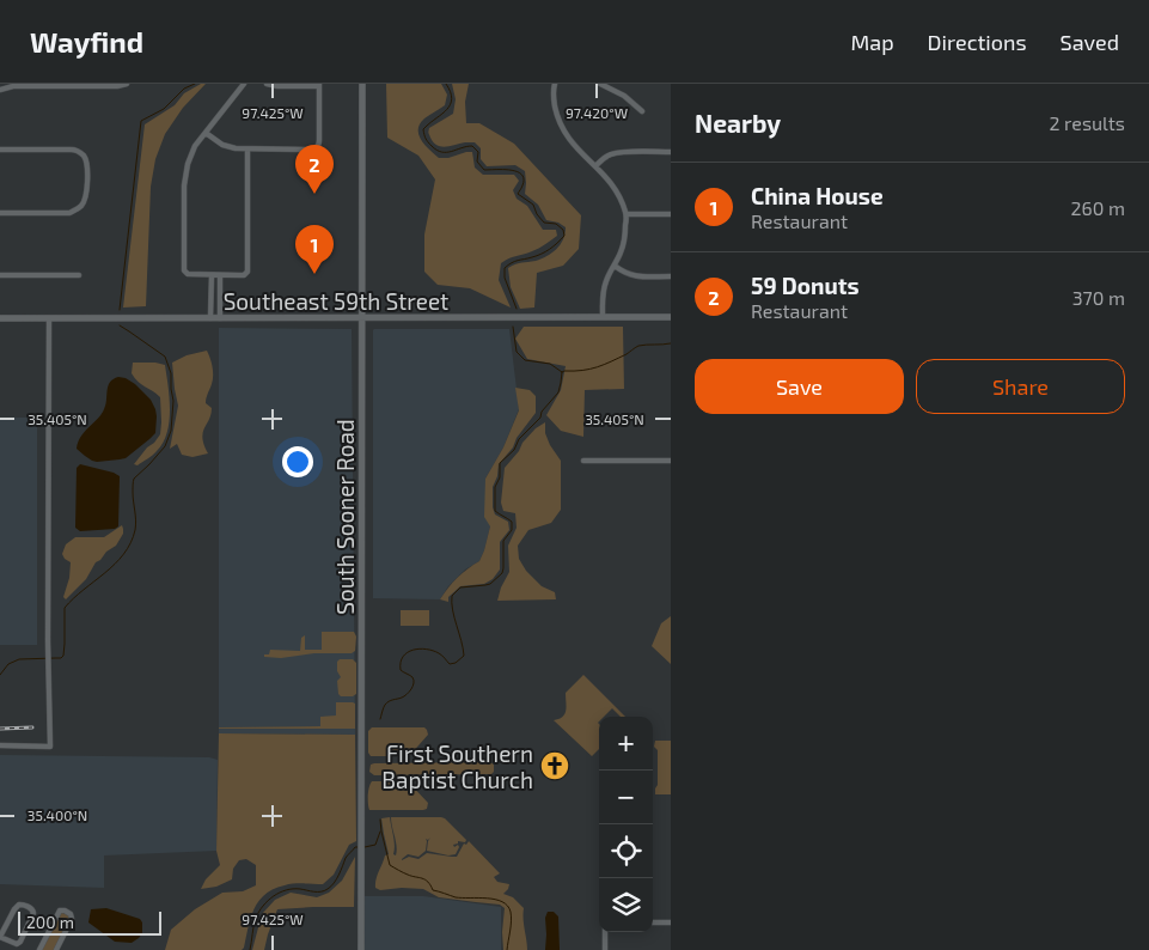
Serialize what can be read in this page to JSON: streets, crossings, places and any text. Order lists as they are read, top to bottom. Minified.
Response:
{"streets":{"main road":["Southeast 59th Street","South Sooner Road"]},"crossings":[["Southeast 59th Street","South Sooner Road"]],"places":{"church":["First Southern Baptist Church"]},"scale_bar":"200 m","page":{"header":"Wayfind","nav":["Map","Directions","Saved"],"heading":["Nearby","2 results"],"pins":["2","1"],"list":[{"mark":"1","name":"China House","note":"Restaurant","value":"260 m"},{"mark":"2","name":"59 Donuts","note":"Restaurant","value":"370 m"}],"buttons":["Save","Share"],"map_buttons":["+","−"],"scale":"200 m"},"coordinates":["97.425°W","97.420°W","35.405°N","35.400°N"]}
